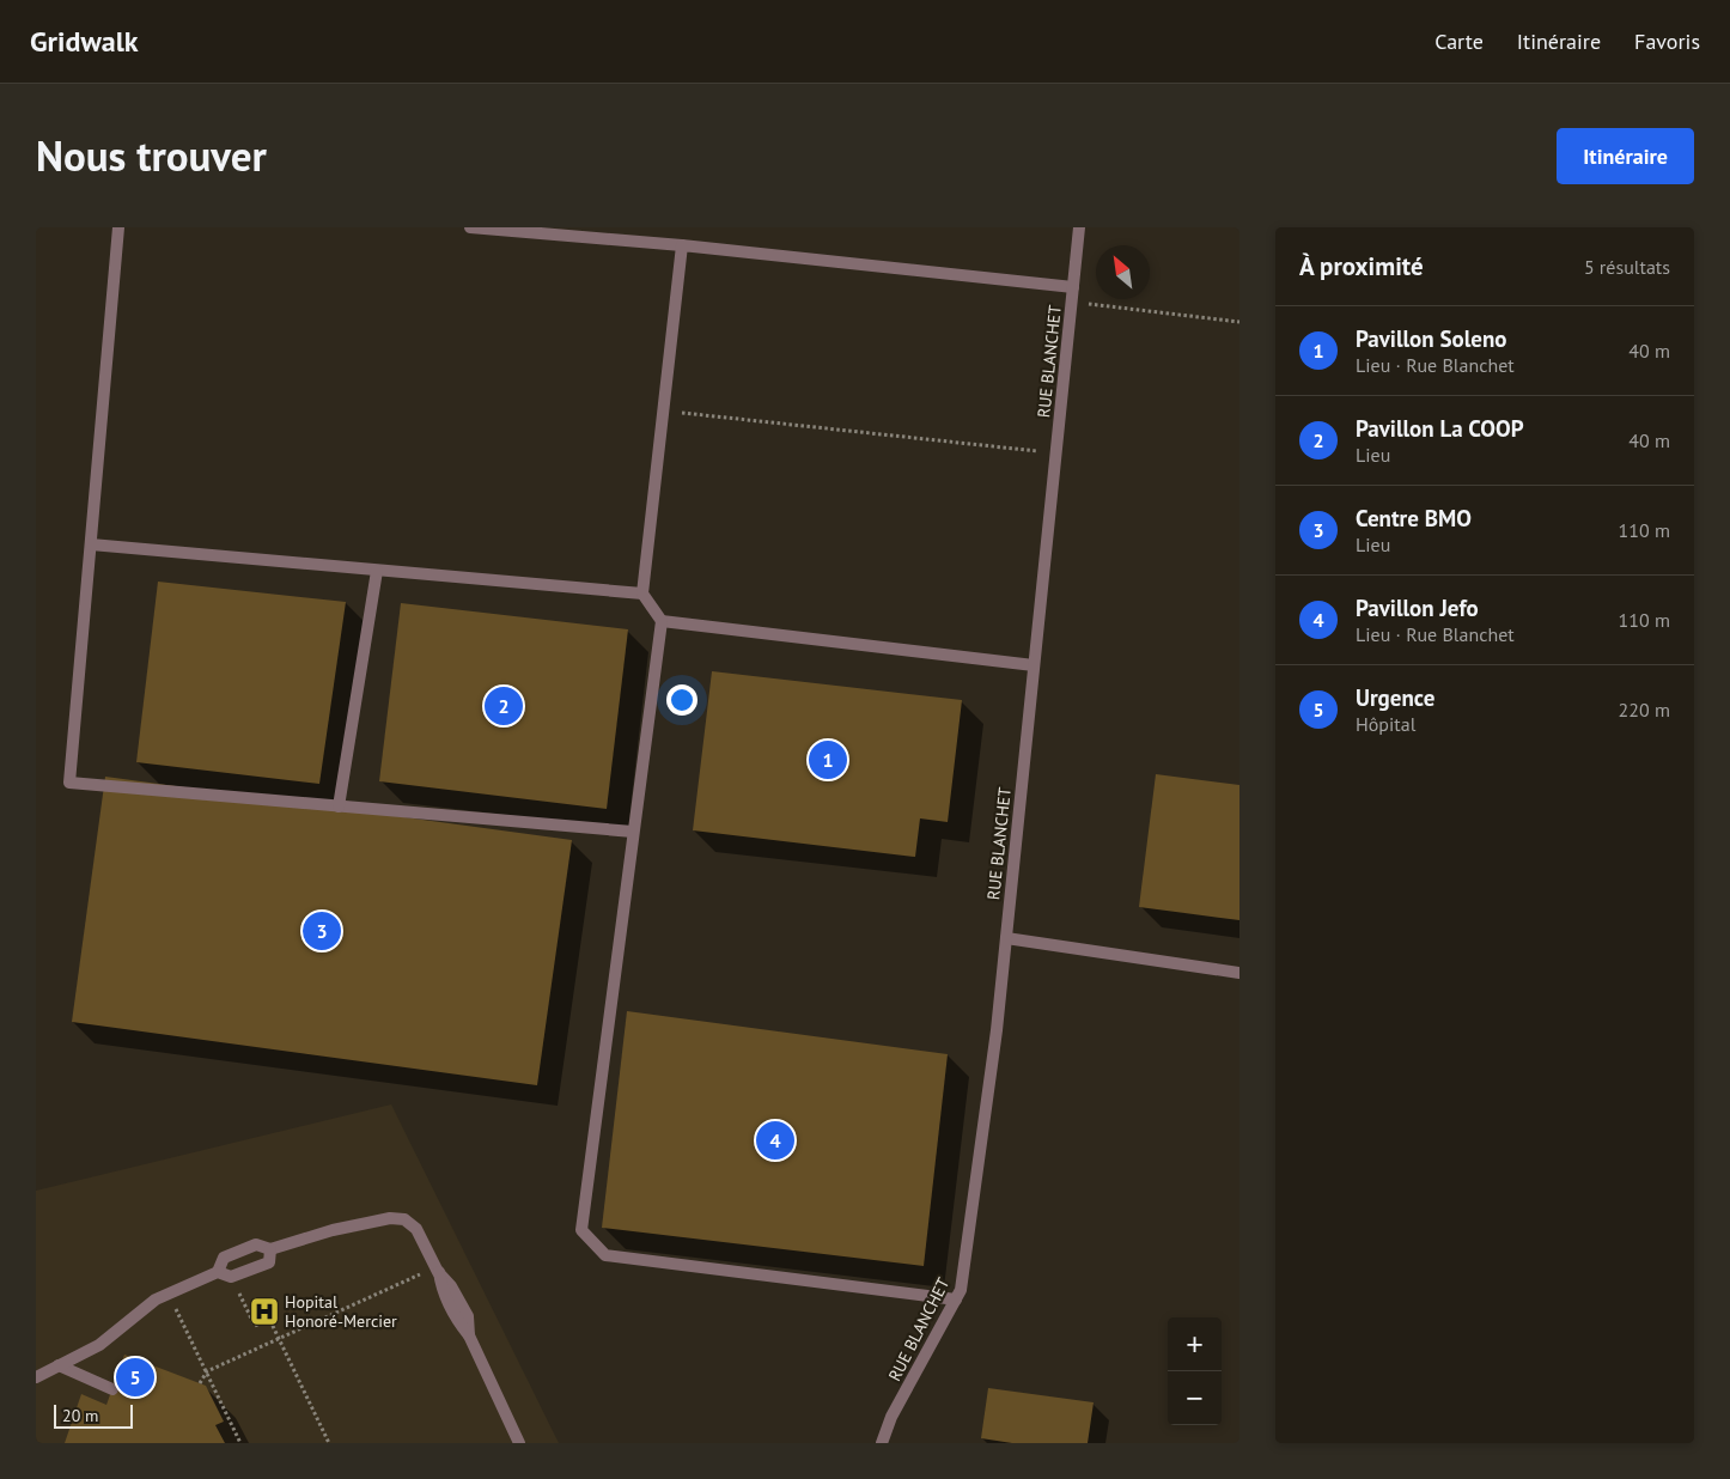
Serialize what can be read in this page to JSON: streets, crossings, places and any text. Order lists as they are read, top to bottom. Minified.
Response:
{"streets":{"street":["RUE BLANCHET"]},"places":{"hospital":["Hopital Honoré-Mercier"]},"scale_bar":"20 m","north":"top left","page":{"header":"Gridwalk","nav":["Carte","Itinéraire","Favoris"],"title":"Nous trouver","buttons":"Itinéraire","heading":["À proximité","5 résultats"],"list":[{"mark":"1","name":"Pavillon Soleno","note":"Lieu · Rue Blanchet","value":"40 m"},{"mark":"2","name":"Pavillon La COOP","note":"Lieu","value":"40 m"},{"mark":"3","name":"Centre BMO","note":"Lieu","value":"110 m"},{"mark":"4","name":"Pavillon Jefo","note":"Lieu · Rue Blanchet","value":"110 m"},{"mark":"5","name":"Urgence","note":"Hôpital","value":"220 m"}],"pins":["2","1","3","4","5"],"map_buttons":["+","−"],"scale":"20 m"}}
